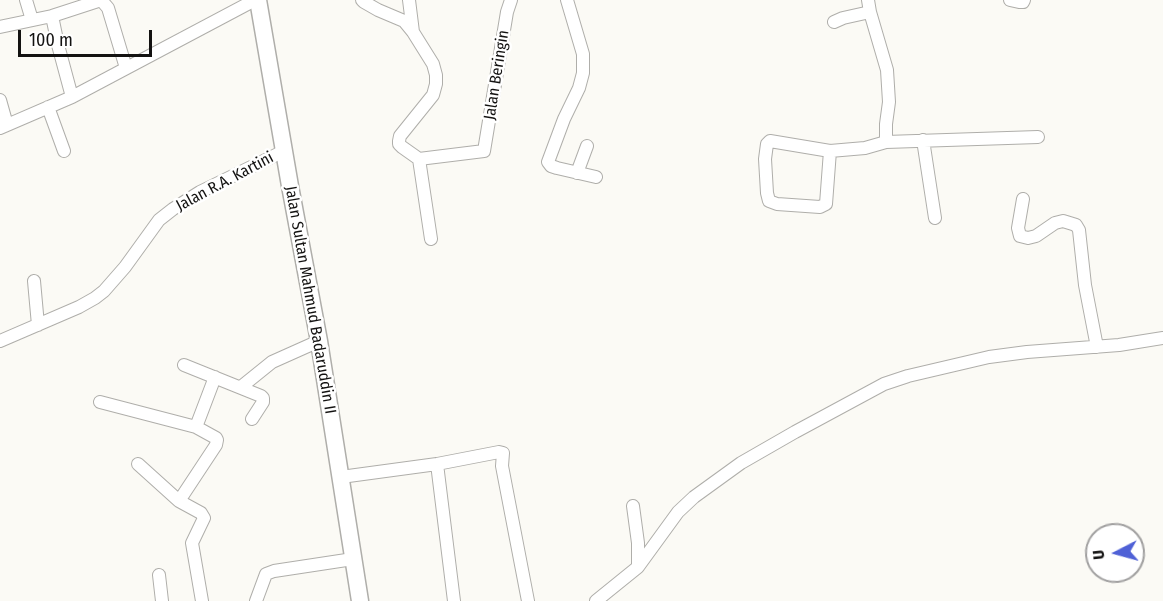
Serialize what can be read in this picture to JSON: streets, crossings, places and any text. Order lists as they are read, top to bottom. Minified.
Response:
{"streets":{"highway":["Jalan Sultan Mahmud Badaruddin II"],"street":["Jalan Beringin","Jalan R.A. Kartini"]},"crossings":[["Jalan R.A. Kartini","Jalan Sultan Mahmud Badaruddin II"]],"scale_bar":"100 m","north":"left"}
